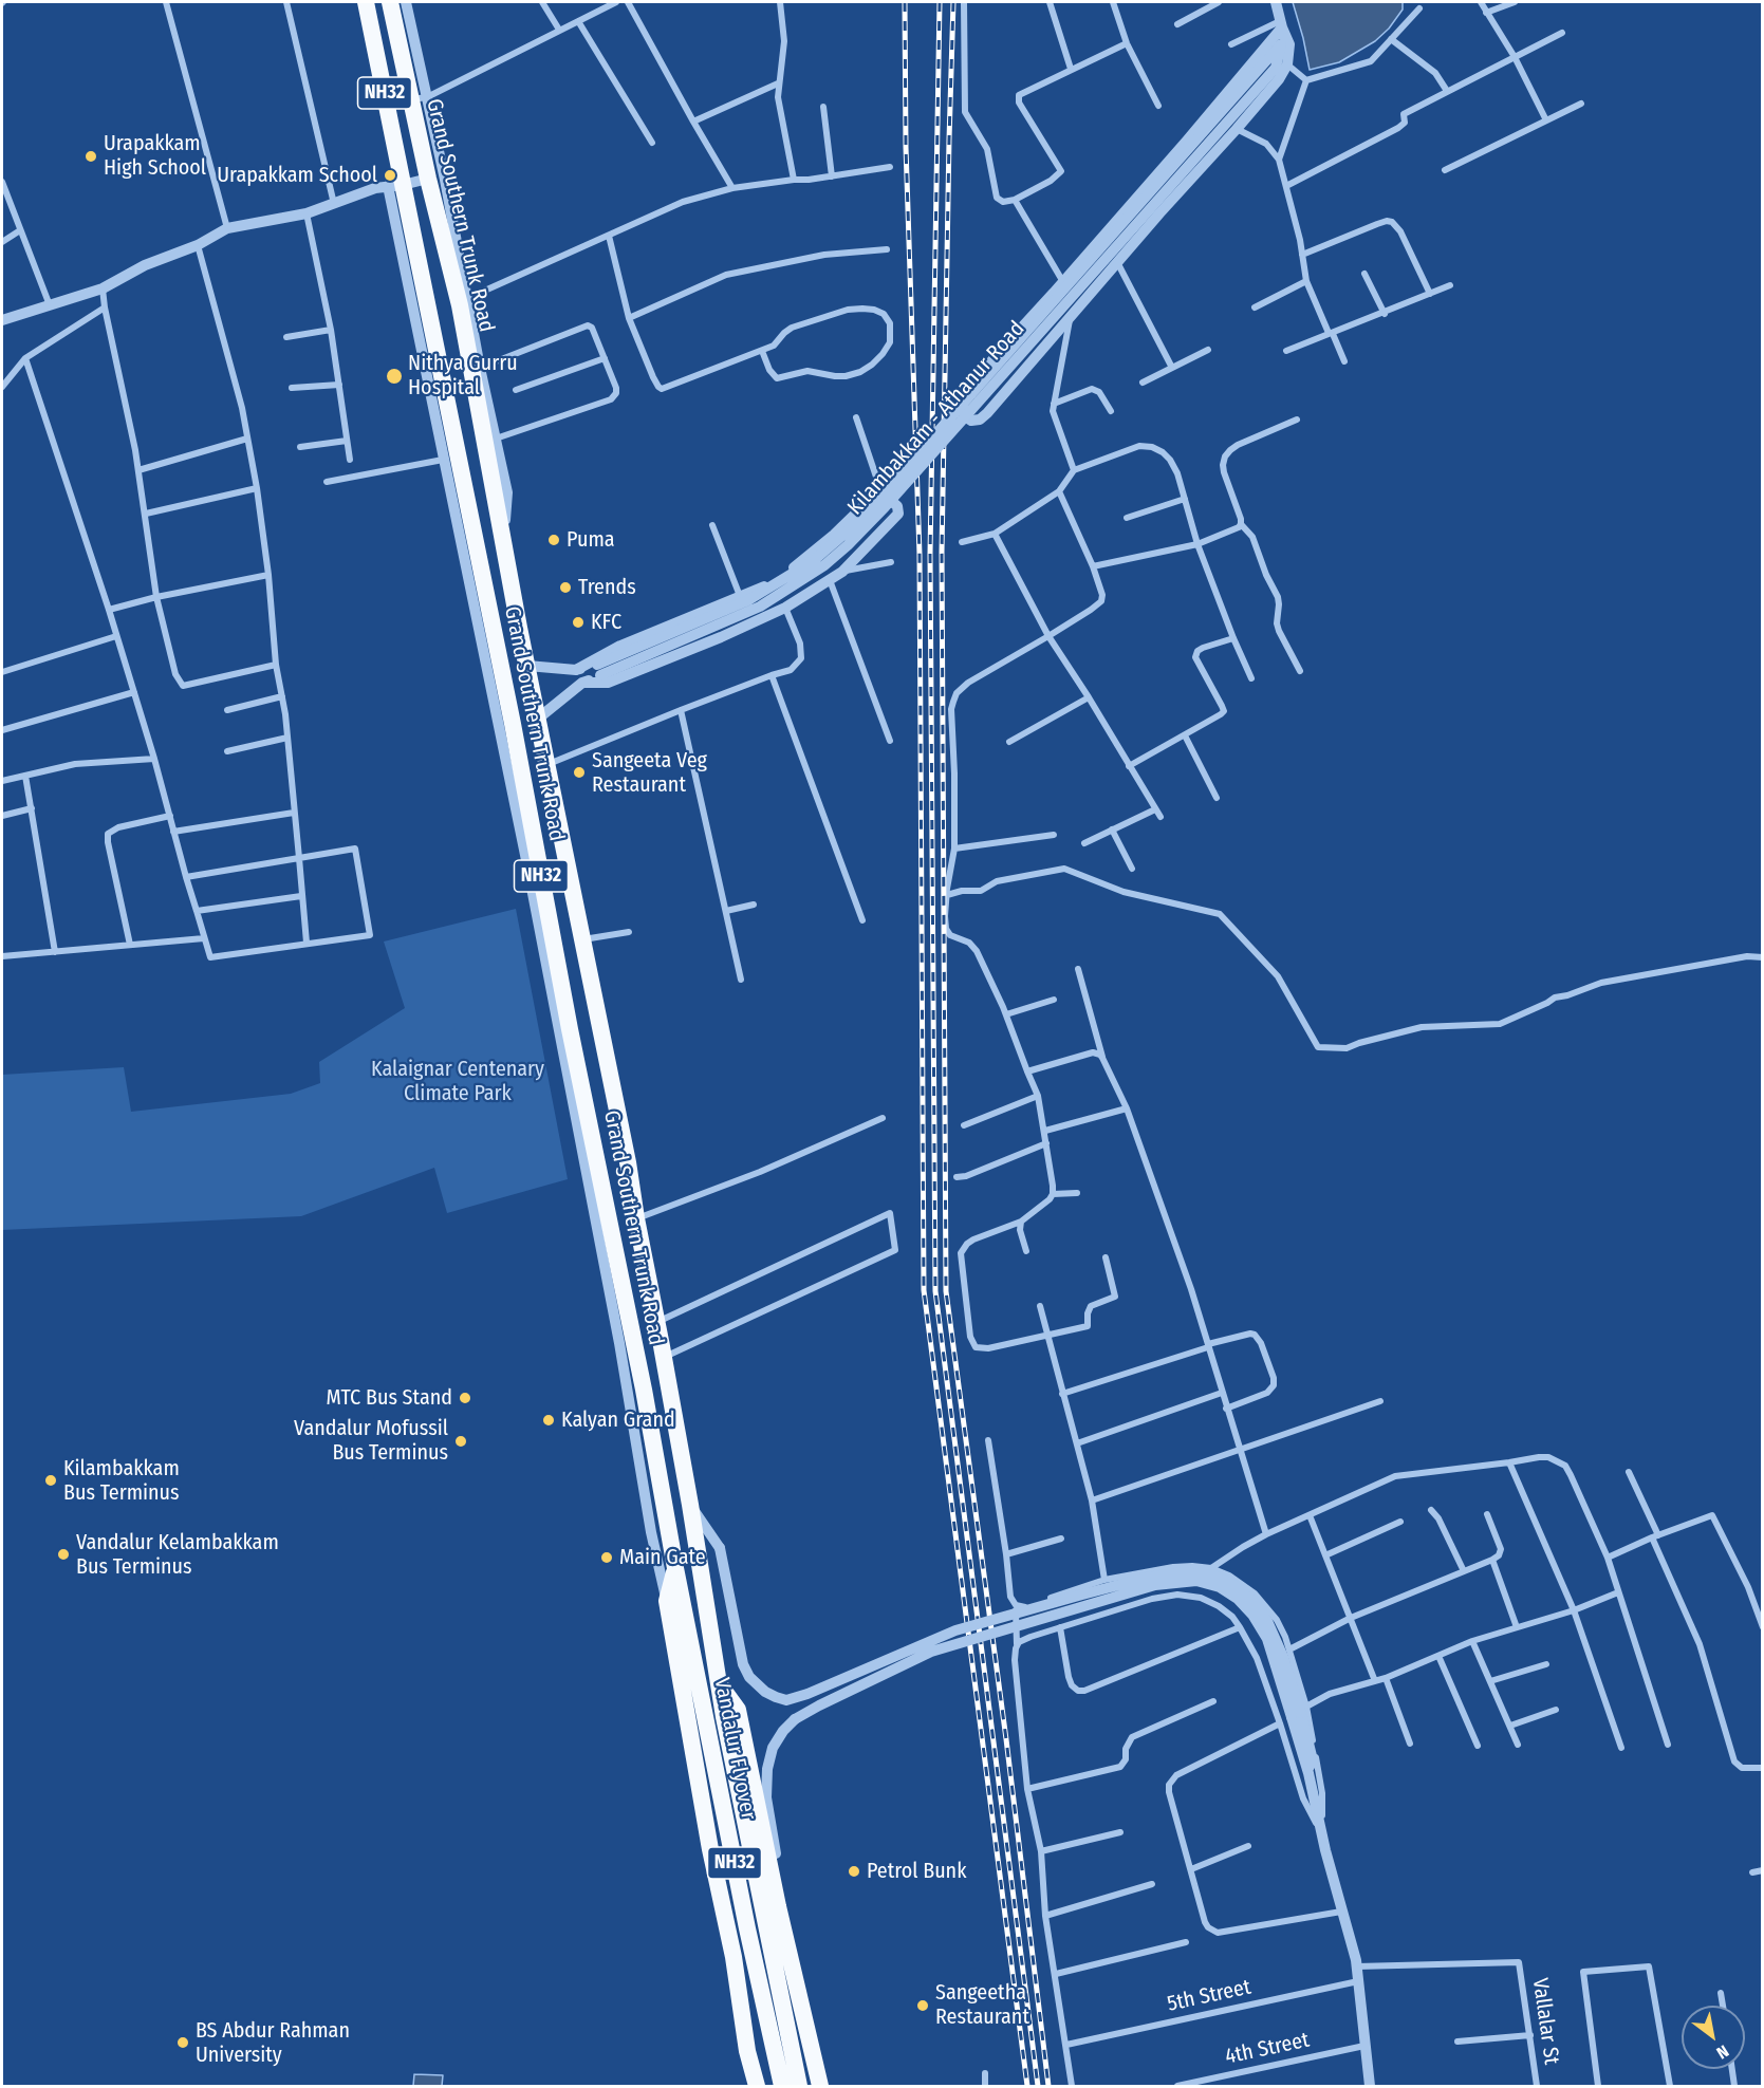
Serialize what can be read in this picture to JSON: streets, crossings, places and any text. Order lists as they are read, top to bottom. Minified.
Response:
{"streets":{"highway":["NH32","Grand Southern Trunk Road","Vandalur Flyover"],"street":["Kilambakkam - Athanur Road","5th Street","Vallalar St","4th Street"]},"crossings":[["NH32","Grand Southern Trunk Road"],["NH32","Kilambakkam - Athanur Road"],["Grand Southern Trunk Road","Kilambakkam - Athanur Road"],["Grand Southern Trunk Road","Vandalur Flyover"]],"parks":["Kalaignar Centenary Climate Park"],"places":["Urapakkam High School","Urapakkam School","Nithya Gurru Hospital","Puma","Trends","KFC","Sangeeta Veg Restaurant","MTC Bus Stand","Kalyan Grand","Vandalur Mofussil Bus Terminus","Kilambakkam Bus Terminus","Vandalur Kelambakkam Bus Terminus","Main Gate","Petrol Bunk","Sangeetha Restaurant","BS Abdur Rahman University"],"north":"bottom right"}
